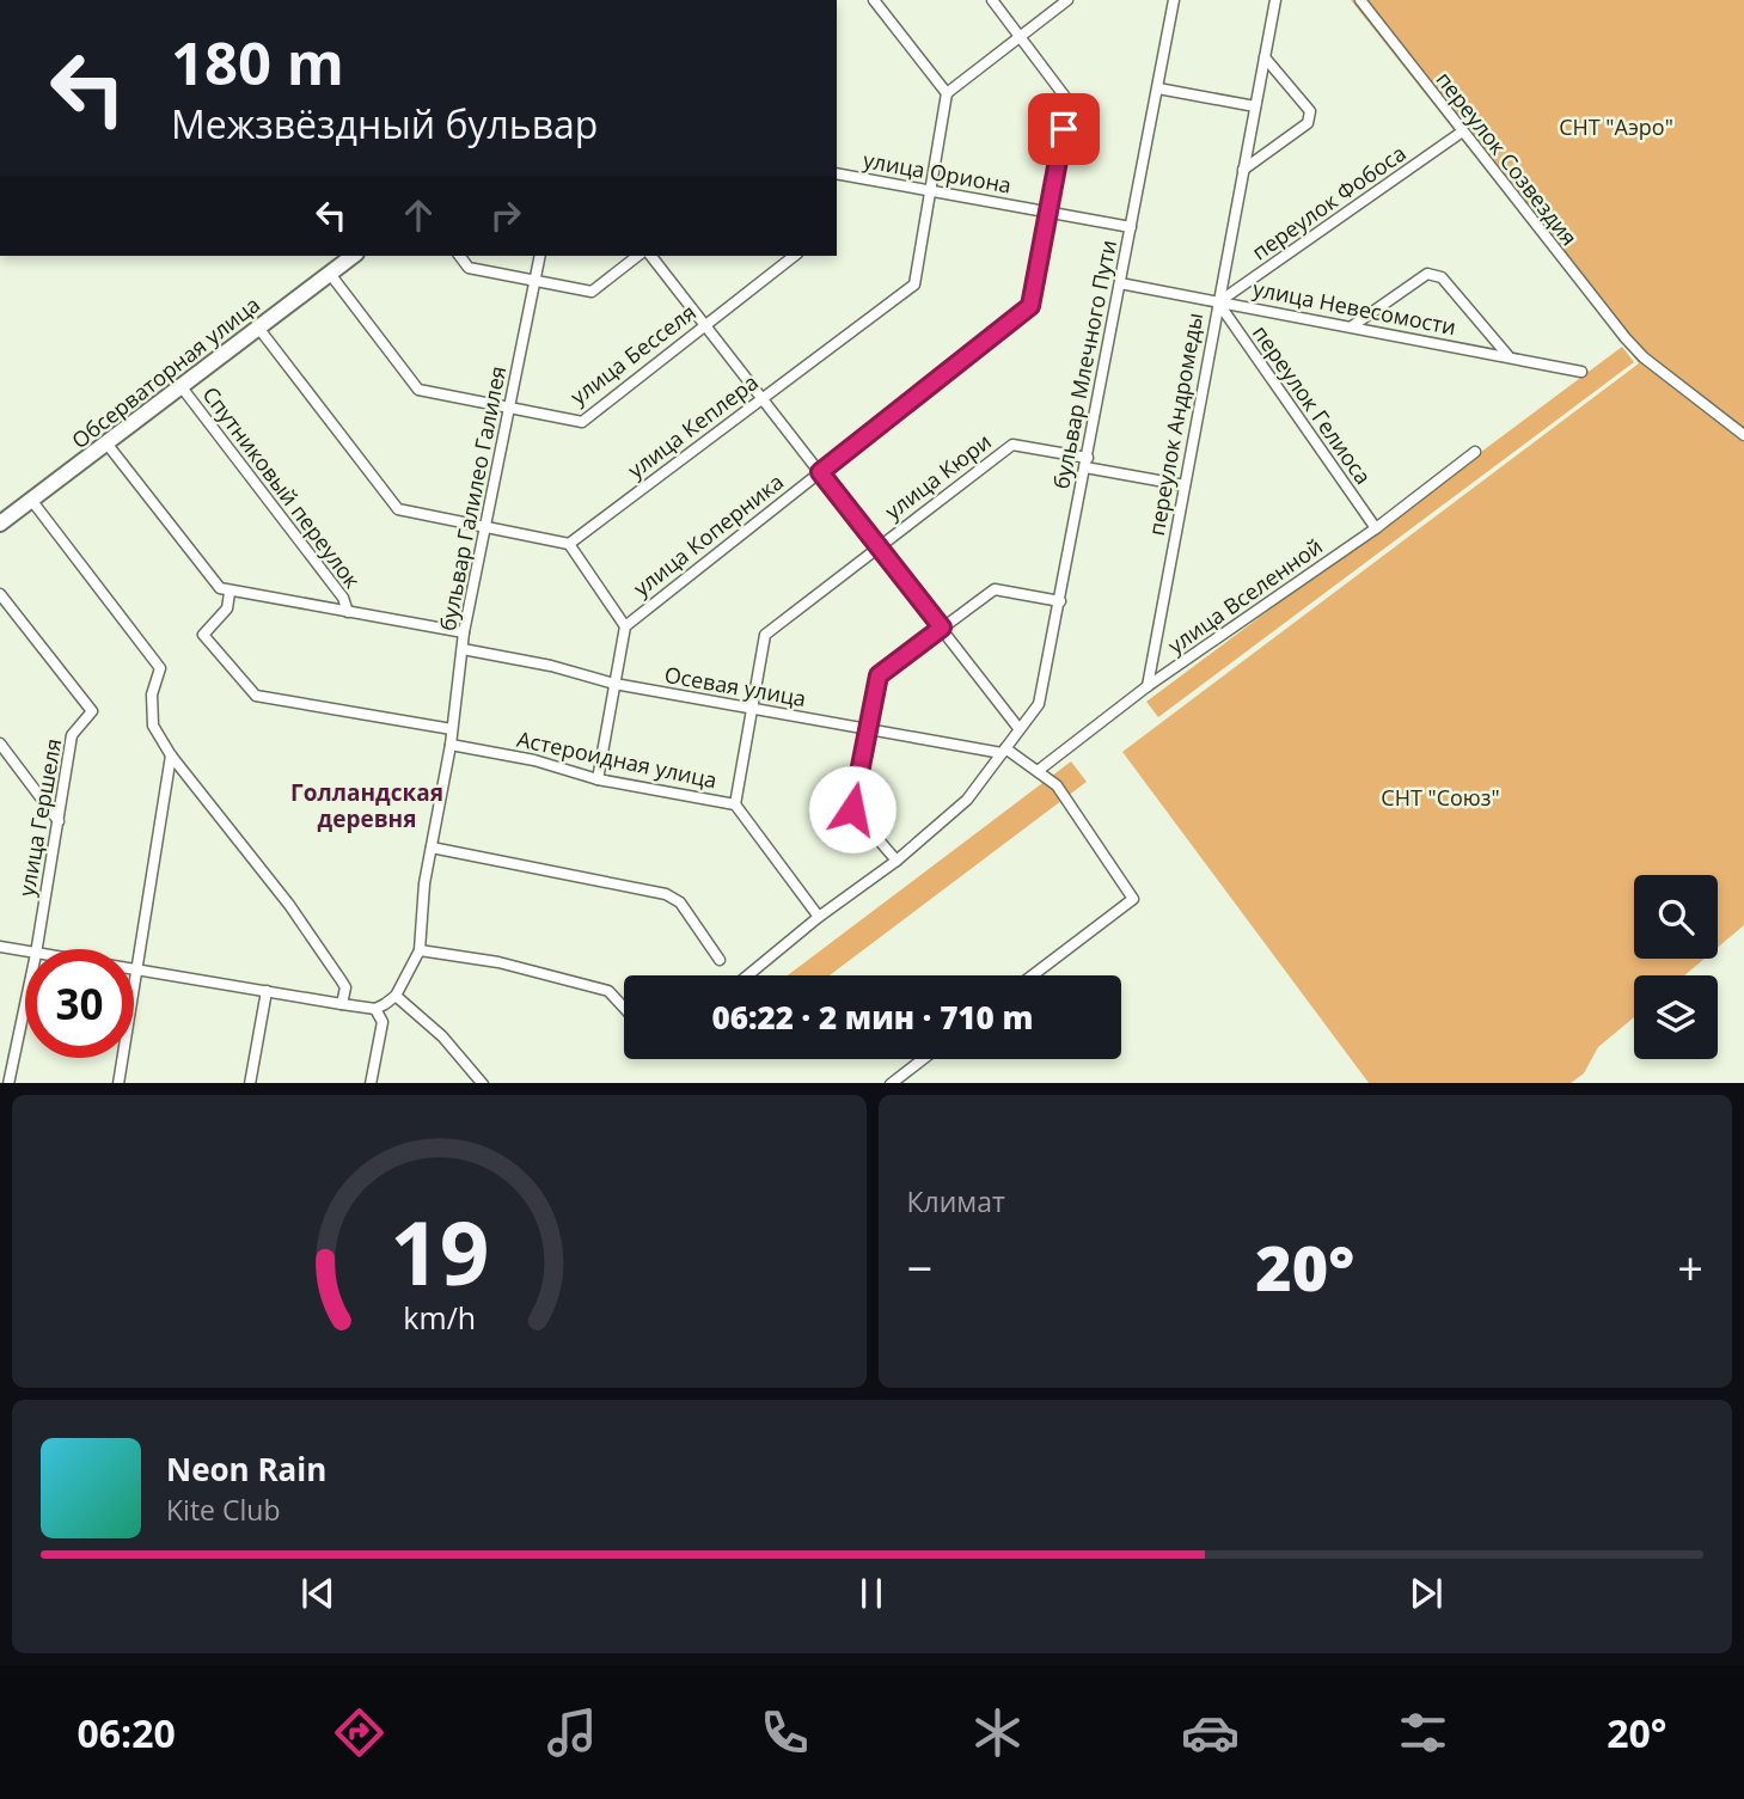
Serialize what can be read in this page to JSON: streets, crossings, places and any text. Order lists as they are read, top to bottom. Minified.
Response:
{"streets":{"main road":["Обсерваторная улица"],"street":["переулок Созвездия","улица Ориона","переулок Фобоса","улица Невесомости","улица Бесселя","бульвар Млечного Пути","переулок Гелиоса","переулок Андромеды","улица Кеплера","улица Кюри","Спутниковый переулок","бульвар Галилео Галилея","улица Коперника","улица Вселенной","Осевая улица","Астероидная улица","улица Гершеля"]},"crossings":[["переулок Созвездия","переулок Фобоса"],["улица Ориона","бульвар Млечного Пути"],["улица Ориона","улица Кеплера"],["улица Ориона","улица Коперника"],["переулок Фобоса","улица Невесомости"],["переулок Фобоса","переулок Гелиоса"],["переулок Фобоса","переулок Андромеды"],["улица Невесомости","бульвар Млечного Пути"],["улица Невесомости","переулок Гелиоса"],["улица Невесомости","переулок Андромеды"],["улица Бесселя","Обсерваторная улица"],["улица Бесселя","бульвар Галилео Галилея"],["бульвар Млечного Пути","улица Кюри"],["Обсерваторная улица","Спутниковый переулок"],["переулок Гелиоса","переулок Андромеды"],["переулок Гелиоса","улица Вселенной"],["переулок Андромеды","улица Кюри"],["переулок Андромеды","улица Вселенной"],["улица Кюри","Осевая улица"],["улица Кюри","Астероидная улица"],["бульвар Галилео Галилея","Осевая улица"],["бульвар Галилео Галилея","Астероидная улица"],["улица Коперника","Осевая улица"],["улица Коперника","Астероидная улица"]],"districts":["Голландская деревня"],"parks":["СНТ \"Аэро\"","СНТ \"Союз\""],"page":{"turn":["180 m","Межзвёздный бульвар"],"limit":"30","trip":"06:22 · 2 мин · 710 m","tile":"Климат","heat":["−","20°","+"],"song":["Neon Rain","Kite Club"],"tabs":["06:20","20°"],"gauge":["19","km/h"]}}
